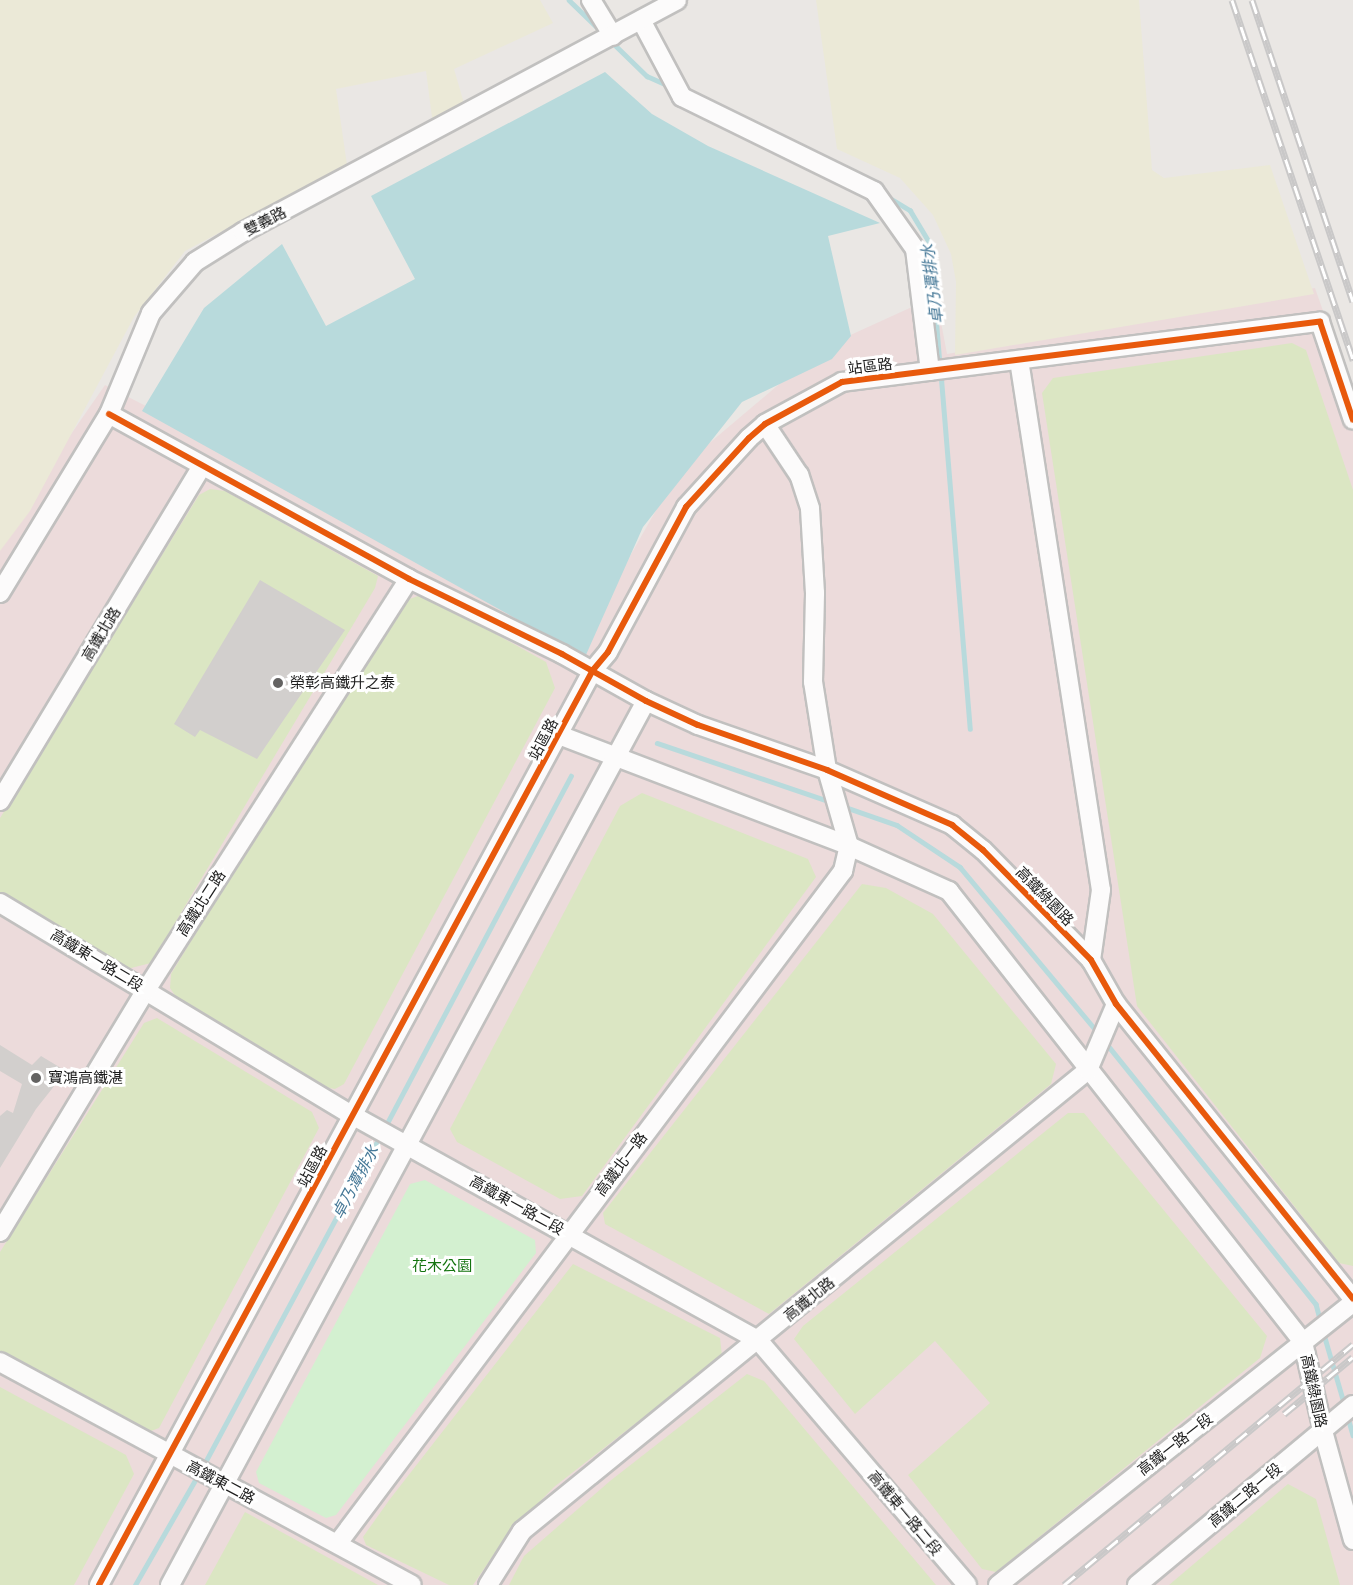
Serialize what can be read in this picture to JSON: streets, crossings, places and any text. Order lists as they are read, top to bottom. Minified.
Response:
{"streets":{"street":["雙義路","站區路","高鐵北路","高鐵綠園路","高鐵北二路","高鐵東一路二段","高鐵北一路","高鐵一路一段","高鐵東二路","高鐵二路一段"]},"crossings":[["雙義路","高鐵綠園路"],["站區路","高鐵綠園路"],["站區路","高鐵東一路二段"],["站區路","高鐵東二路"],["高鐵北路","高鐵綠園路"],["高鐵北路","高鐵東一路二段"],["高鐵綠園路","高鐵北二路"],["高鐵綠園路","高鐵北一路"],["高鐵綠園路","高鐵一路一段"],["高鐵綠園路","高鐵二路一段"],["高鐵北二路","高鐵東一路二段"],["高鐵東一路二段","高鐵北一路"],["高鐵北一路","高鐵東二路"]],"water":["卓乃潭排水"],"parks":["花木公園"],"places":["榮彰高鐵升之泰","寶鴻高鐵湛"]}
